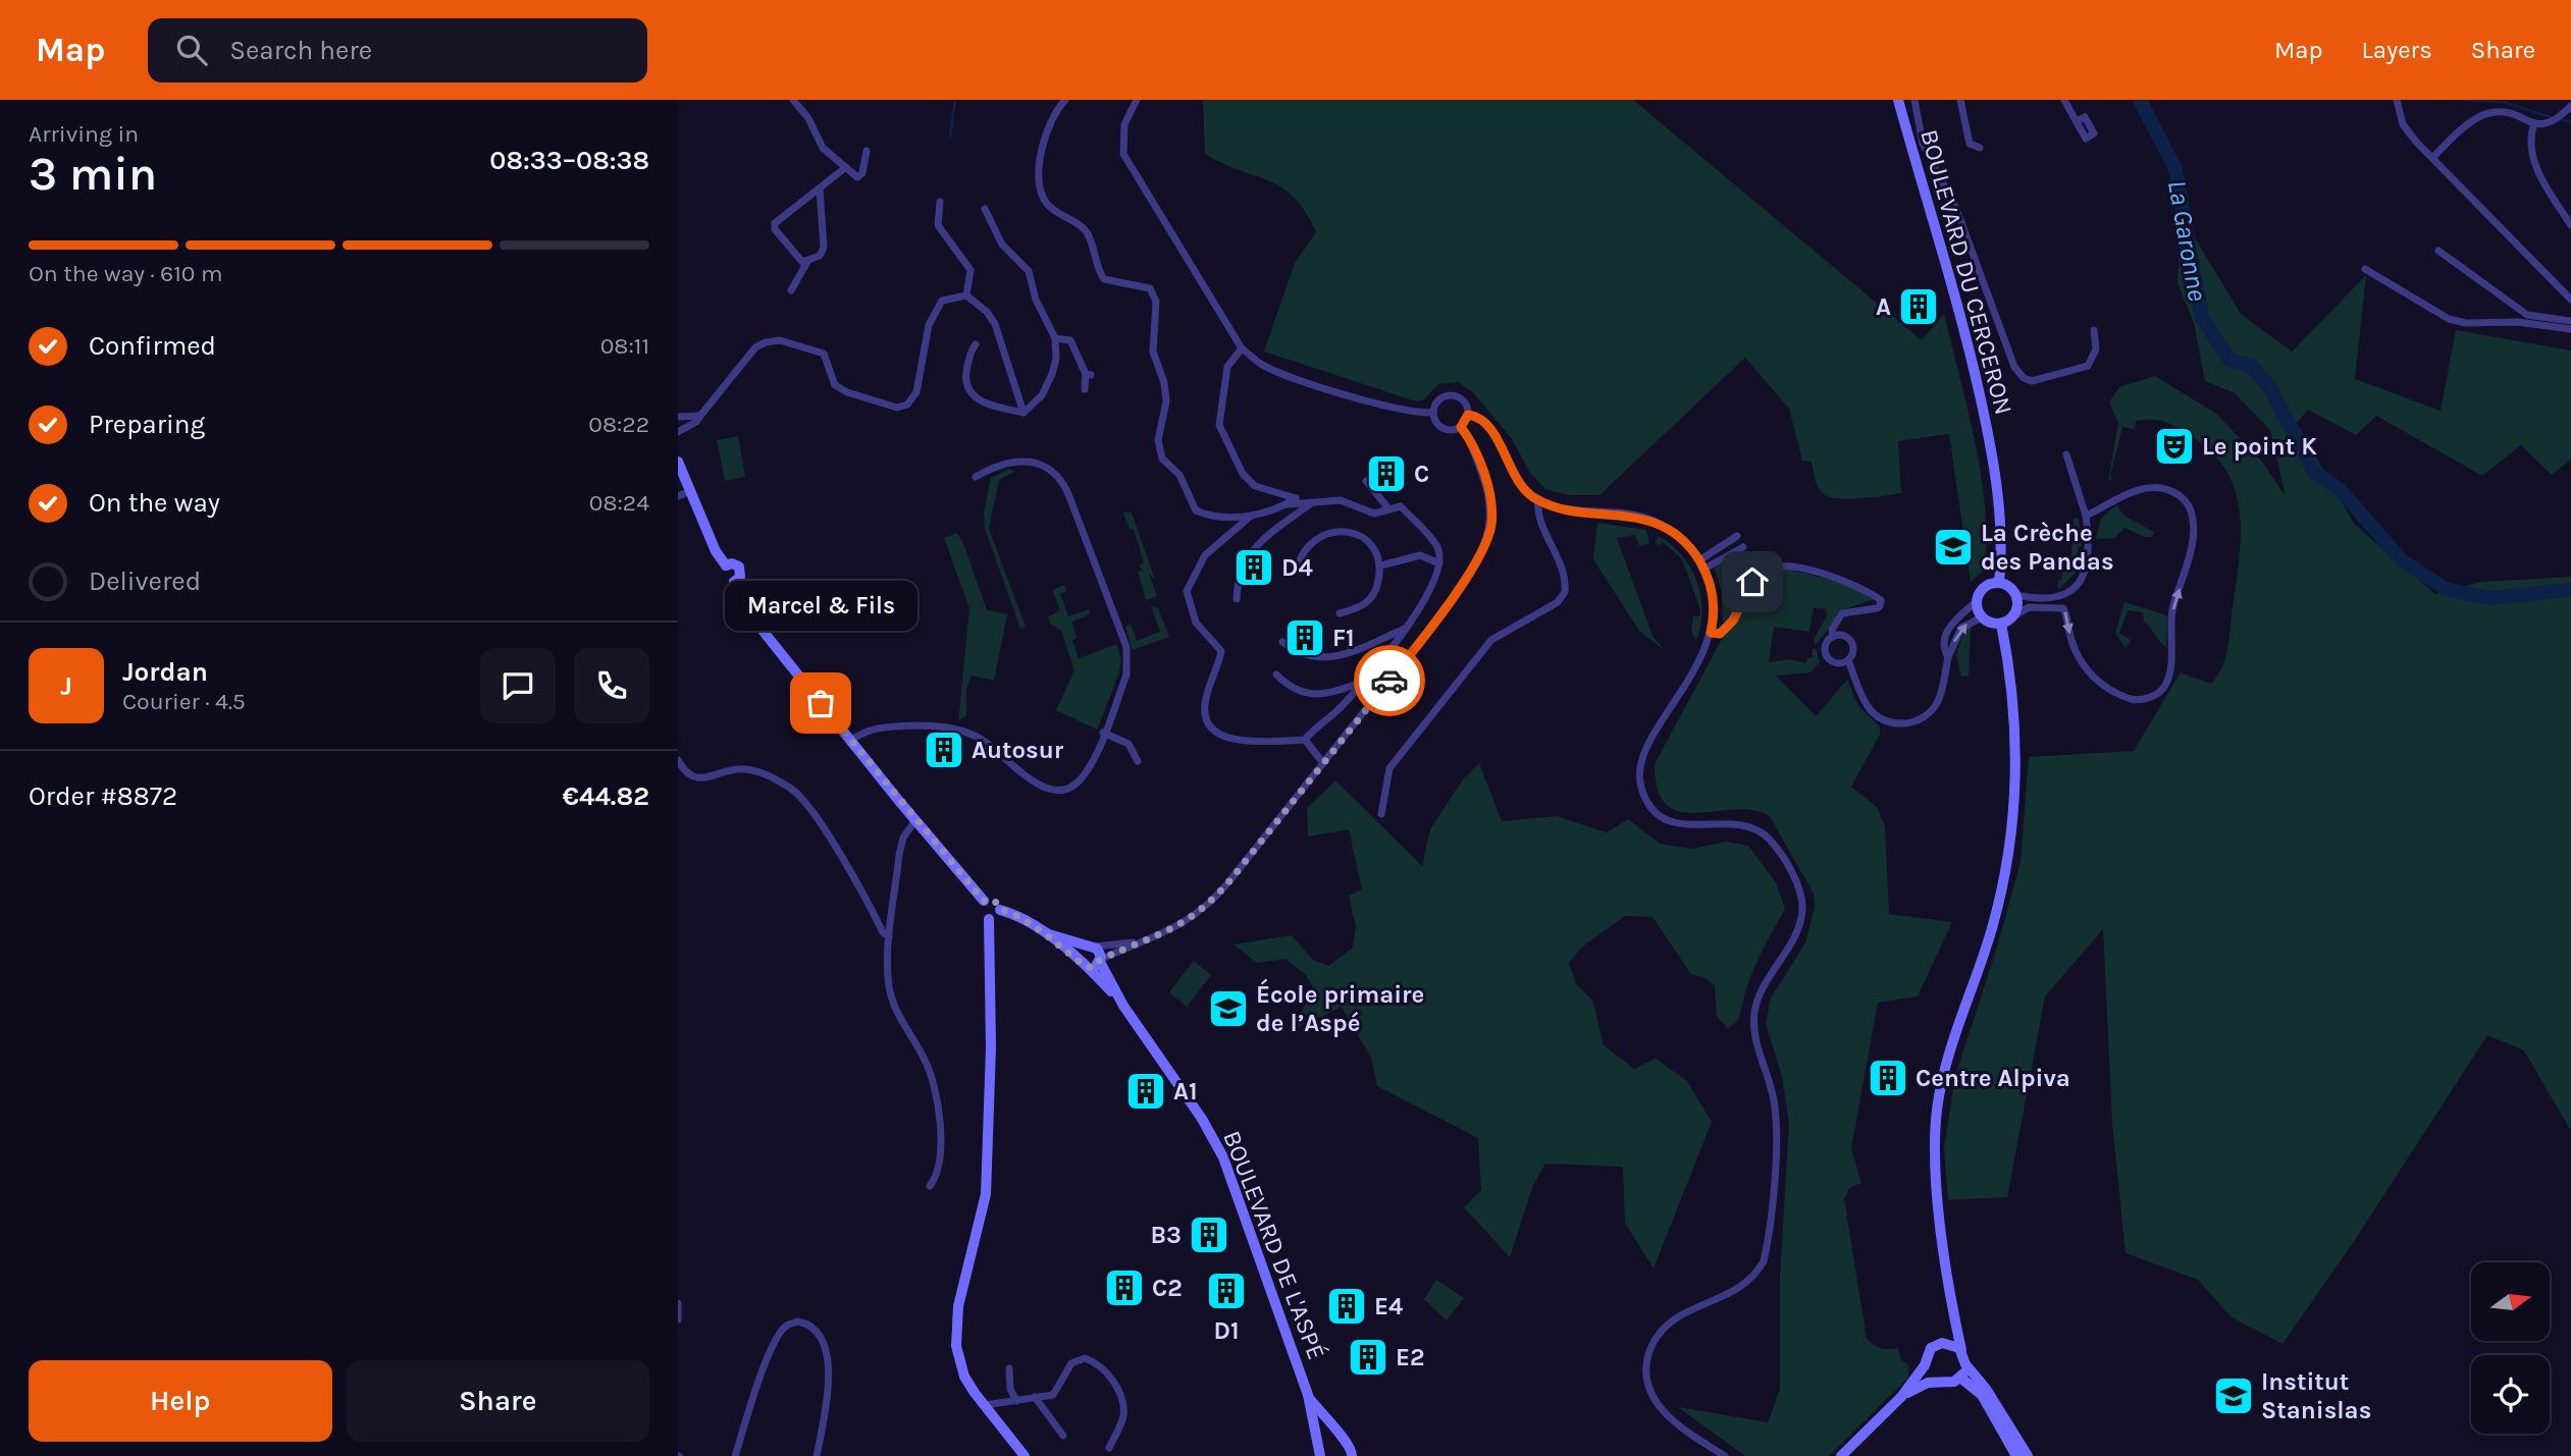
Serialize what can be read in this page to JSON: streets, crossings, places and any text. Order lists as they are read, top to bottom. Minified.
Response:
{"streets":{"street":["BOULEVARD DU CERCERON","BOULEVARD DE L'ASPÉ"]},"water":["La Garonne"],"places":{"building":["A","C","D4","F1","Autosur","Centre Alpiva","A1","B3","C2","D1","E4","E2"],"theatre":["Le point K"],"school or university":["La Crèche des Pandas","École primaire de l’Aspé","Institut Stanislas"],"other":["Marcel & Fils"]},"north":"right","page":{"header":"Map","search":"Search here","nav":["Map","Layers","Share"],"heading":["3 min","Arriving in","08:33–08:38"],"panel":["Jordan","Courier · 4.5","Order #8872","€44.82"],"bar":"On the way · 610 m","list":[["Confirmed","08:11"],["Preparing","08:22"],["On the way","08:24"],"Delivered"],"bubble":"Marcel & Fils","round":"J","buttons":["Help","Share"]}}
